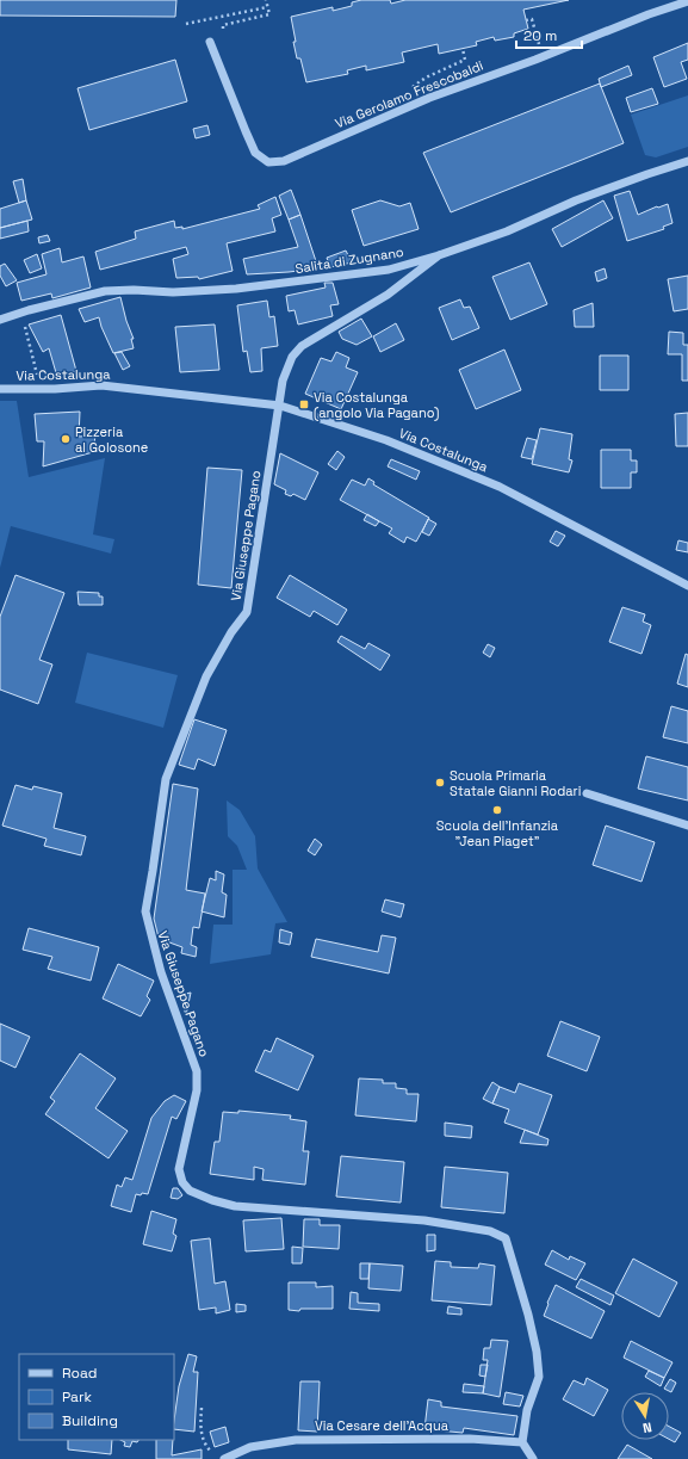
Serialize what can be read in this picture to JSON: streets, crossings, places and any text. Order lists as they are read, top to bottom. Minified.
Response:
{"streets":{"street":["Via Gerolamo Frescobaldi","Salita di Zugnano","Via Costalunga","Via Giuseppe Pagano","Via Cesare dell'Acqua"]},"crossings":[["Salita di Zugnano","Via Giuseppe Pagano"],["Via Costalunga","Via Giuseppe Pagano"],["Via Giuseppe Pagano","Via Cesare dell'Acqua"]],"places":{"transit":["Via Costalunga (angolo Via Pagano)"],"other":["Pizzeria al Golosone","Scuola Primaria Statale Gianni Rodari","Scuola dell'Infanzia \"Jean Piaget\""]},"legend":["Road","Park","Building"],"scale_bar":"20 m","north":"bottom"}
